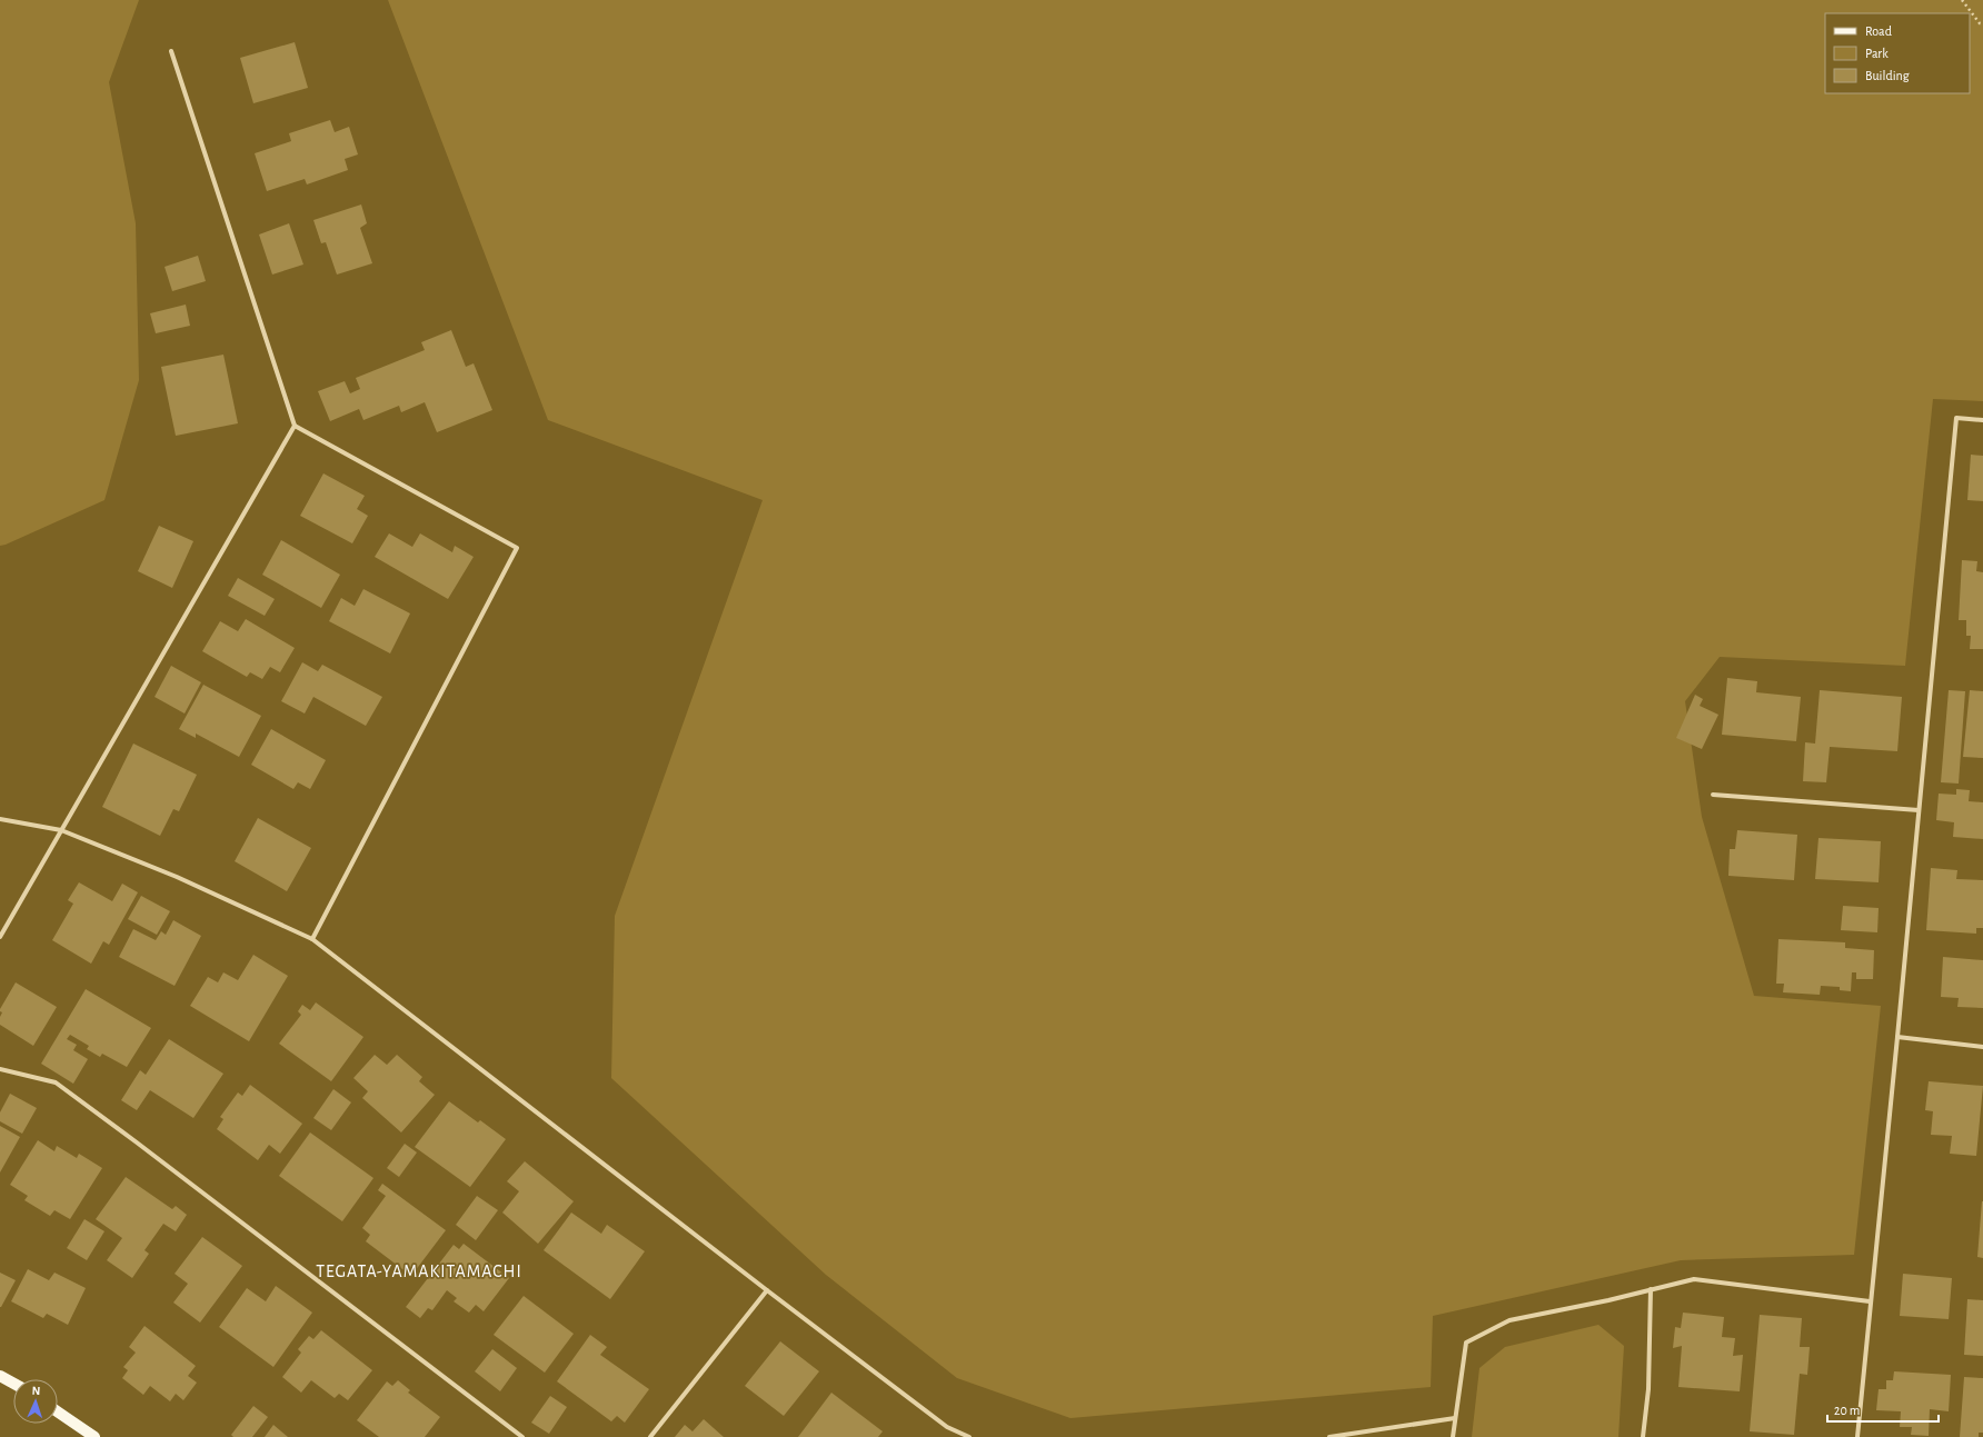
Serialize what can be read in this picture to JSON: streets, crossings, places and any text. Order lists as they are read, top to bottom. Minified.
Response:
{"districts":["TEGATA-YAMAKITAMACHI"],"legend":["Road","Park","Building"],"scale_bar":"20 m","north":"top"}
